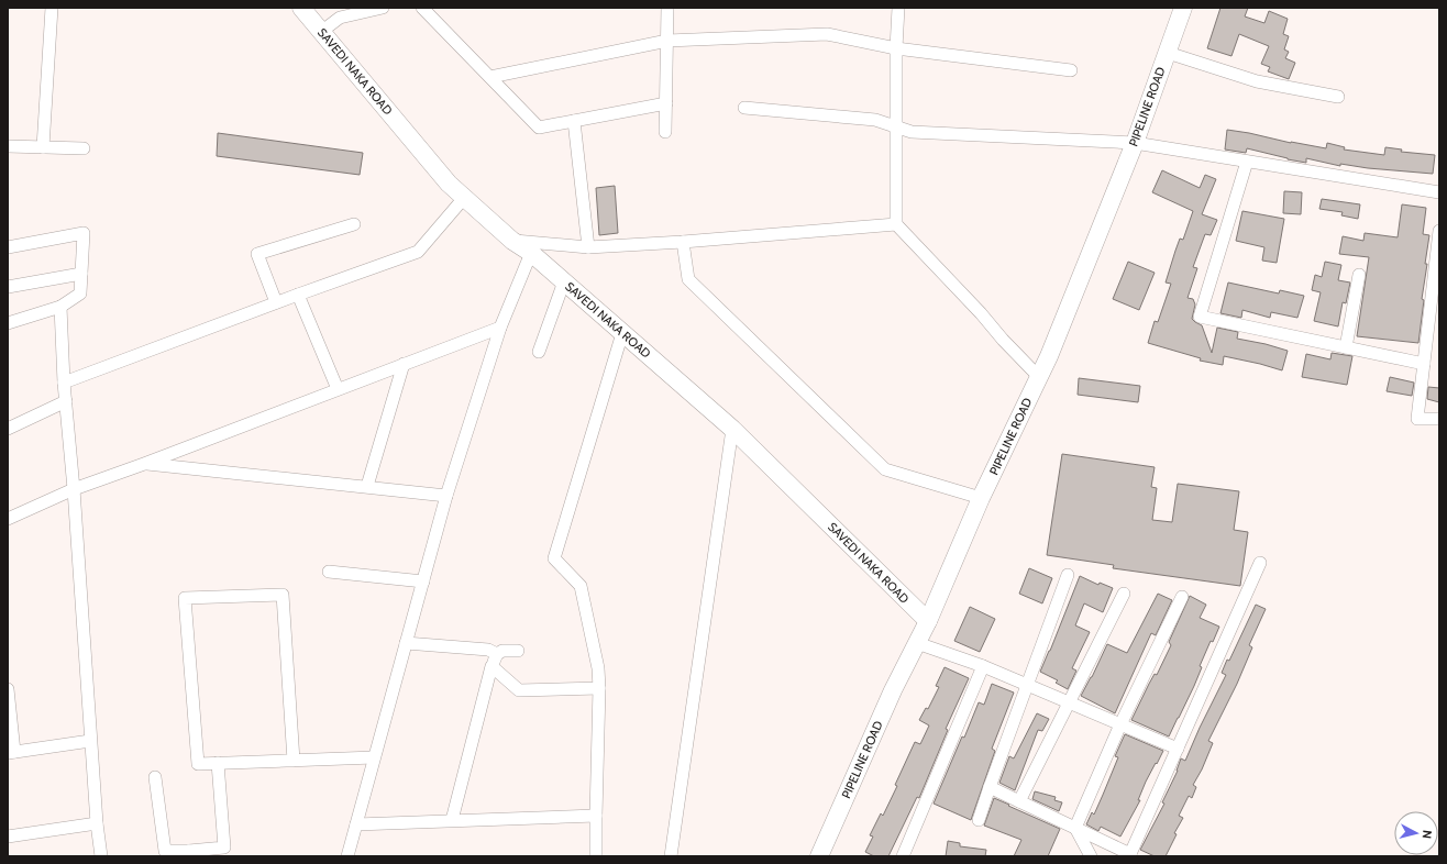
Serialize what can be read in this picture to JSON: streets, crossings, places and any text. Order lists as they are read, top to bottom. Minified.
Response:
{"streets":{"main road":["SAVEDI NAKA ROAD","PIPELINE ROAD"]},"crossings":[["SAVEDI NAKA ROAD","PIPELINE ROAD"]],"north":"right"}
